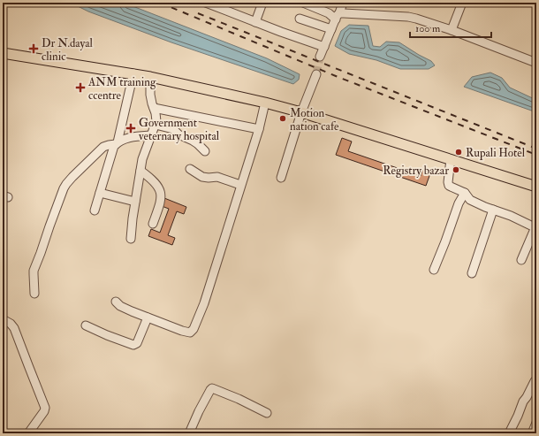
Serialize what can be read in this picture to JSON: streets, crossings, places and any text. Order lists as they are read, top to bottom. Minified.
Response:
{"places":{"health":["Dr N.dayal clinic","ANM training ccentre","Government veternary hospital"],"other":["Motion nation cafe","Rupali Hotel","Registry bazar"]},"scale_bar":"100 m"}
